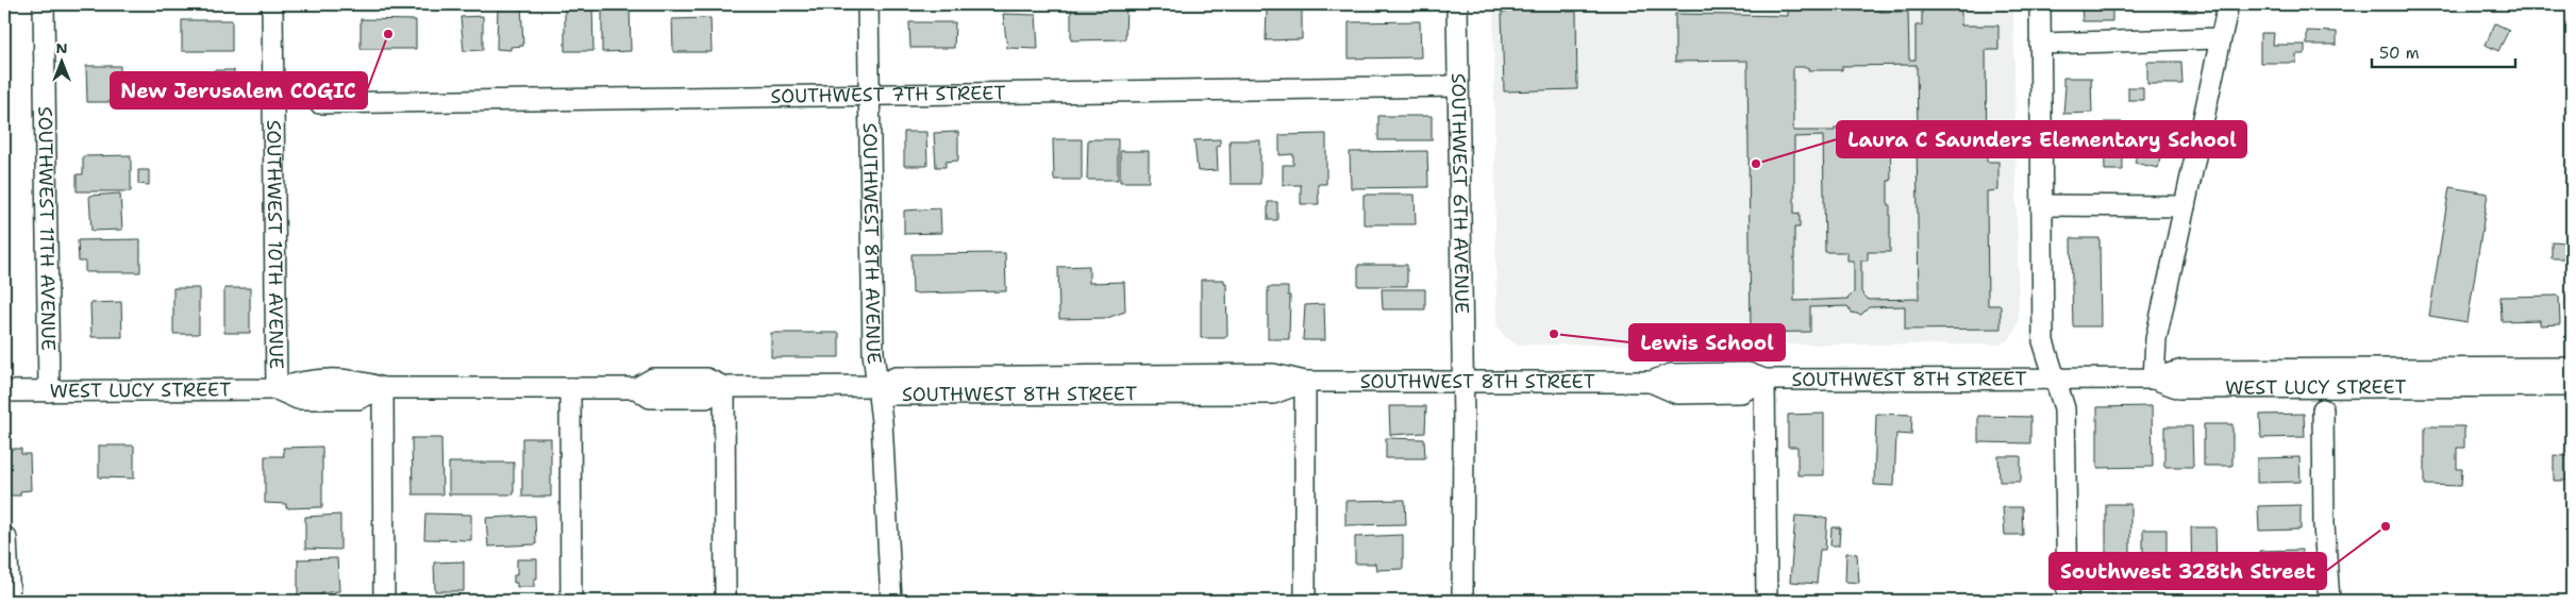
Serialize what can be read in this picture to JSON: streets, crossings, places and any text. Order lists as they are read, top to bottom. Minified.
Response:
{"streets":{"street":["SOUTHWEST 7TH STREET","SOUTHWEST 6TH AVENUE","SOUTHWEST 11TH AVENUE","SOUTHWEST 8TH AVENUE","SOUTHWEST 10TH AVENUE","SOUTHWEST 8TH STREET","WEST LUCY STREET"]},"crossings":[["SOUTHWEST 7TH STREET","SOUTHWEST 6TH AVENUE"],["SOUTHWEST 7TH STREET","SOUTHWEST 8TH AVENUE"],["SOUTHWEST 6TH AVENUE","SOUTHWEST 8TH STREET"],["SOUTHWEST 11TH AVENUE","WEST LUCY STREET"],["SOUTHWEST 8TH AVENUE","SOUTHWEST 8TH STREET"],["SOUTHWEST 8TH AVENUE","WEST LUCY STREET"],["SOUTHWEST 10TH AVENUE","WEST LUCY STREET"],["SOUTHWEST 8TH STREET","WEST LUCY STREET"]],"places":["New Jerusalem COGIC","Laura C Saunders Elementary School","Lewis School","Southwest 328th Street"],"scale_bar":"50 m","north":"top"}
